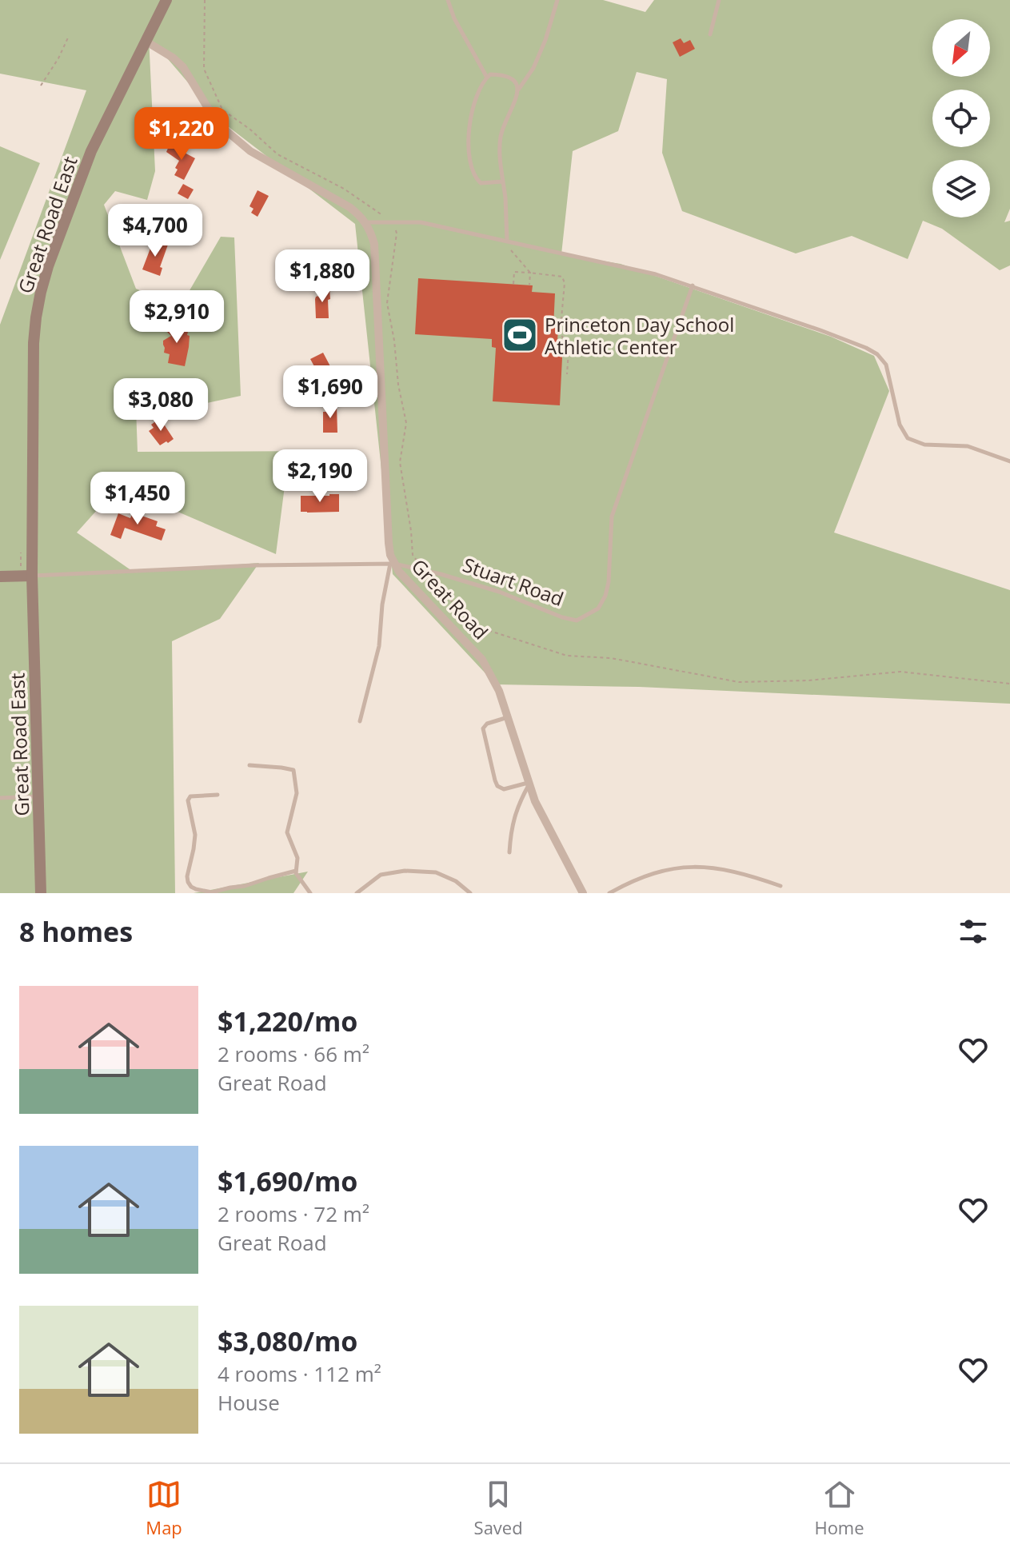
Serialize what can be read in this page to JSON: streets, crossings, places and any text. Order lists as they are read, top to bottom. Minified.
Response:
{"streets":{"street":["Great Road East","Stuart Road","Great Road"]},"crossings":[["Great Road East","Stuart Road"],["Stuart Road","Great Road"]],"places":{"sports":["Princeton Day School Athletic Center"]},"north":"bottom left","page":{"price":["$1,220","$4,700","$1,880","$2,910","$1,690","$3,080","$2,190","$1,450"],"heading":"8 homes","list":[{"name":"$1,220/mo","note":"2 rooms · 66 m² · Great Road"},{"name":"$1,690/mo","note":"2 rooms · 72 m² · Great Road"},{"name":"$3,080/mo","note":"4 rooms · 112 m² · House"}],"tabs":["Map","Saved","Home"]}}
